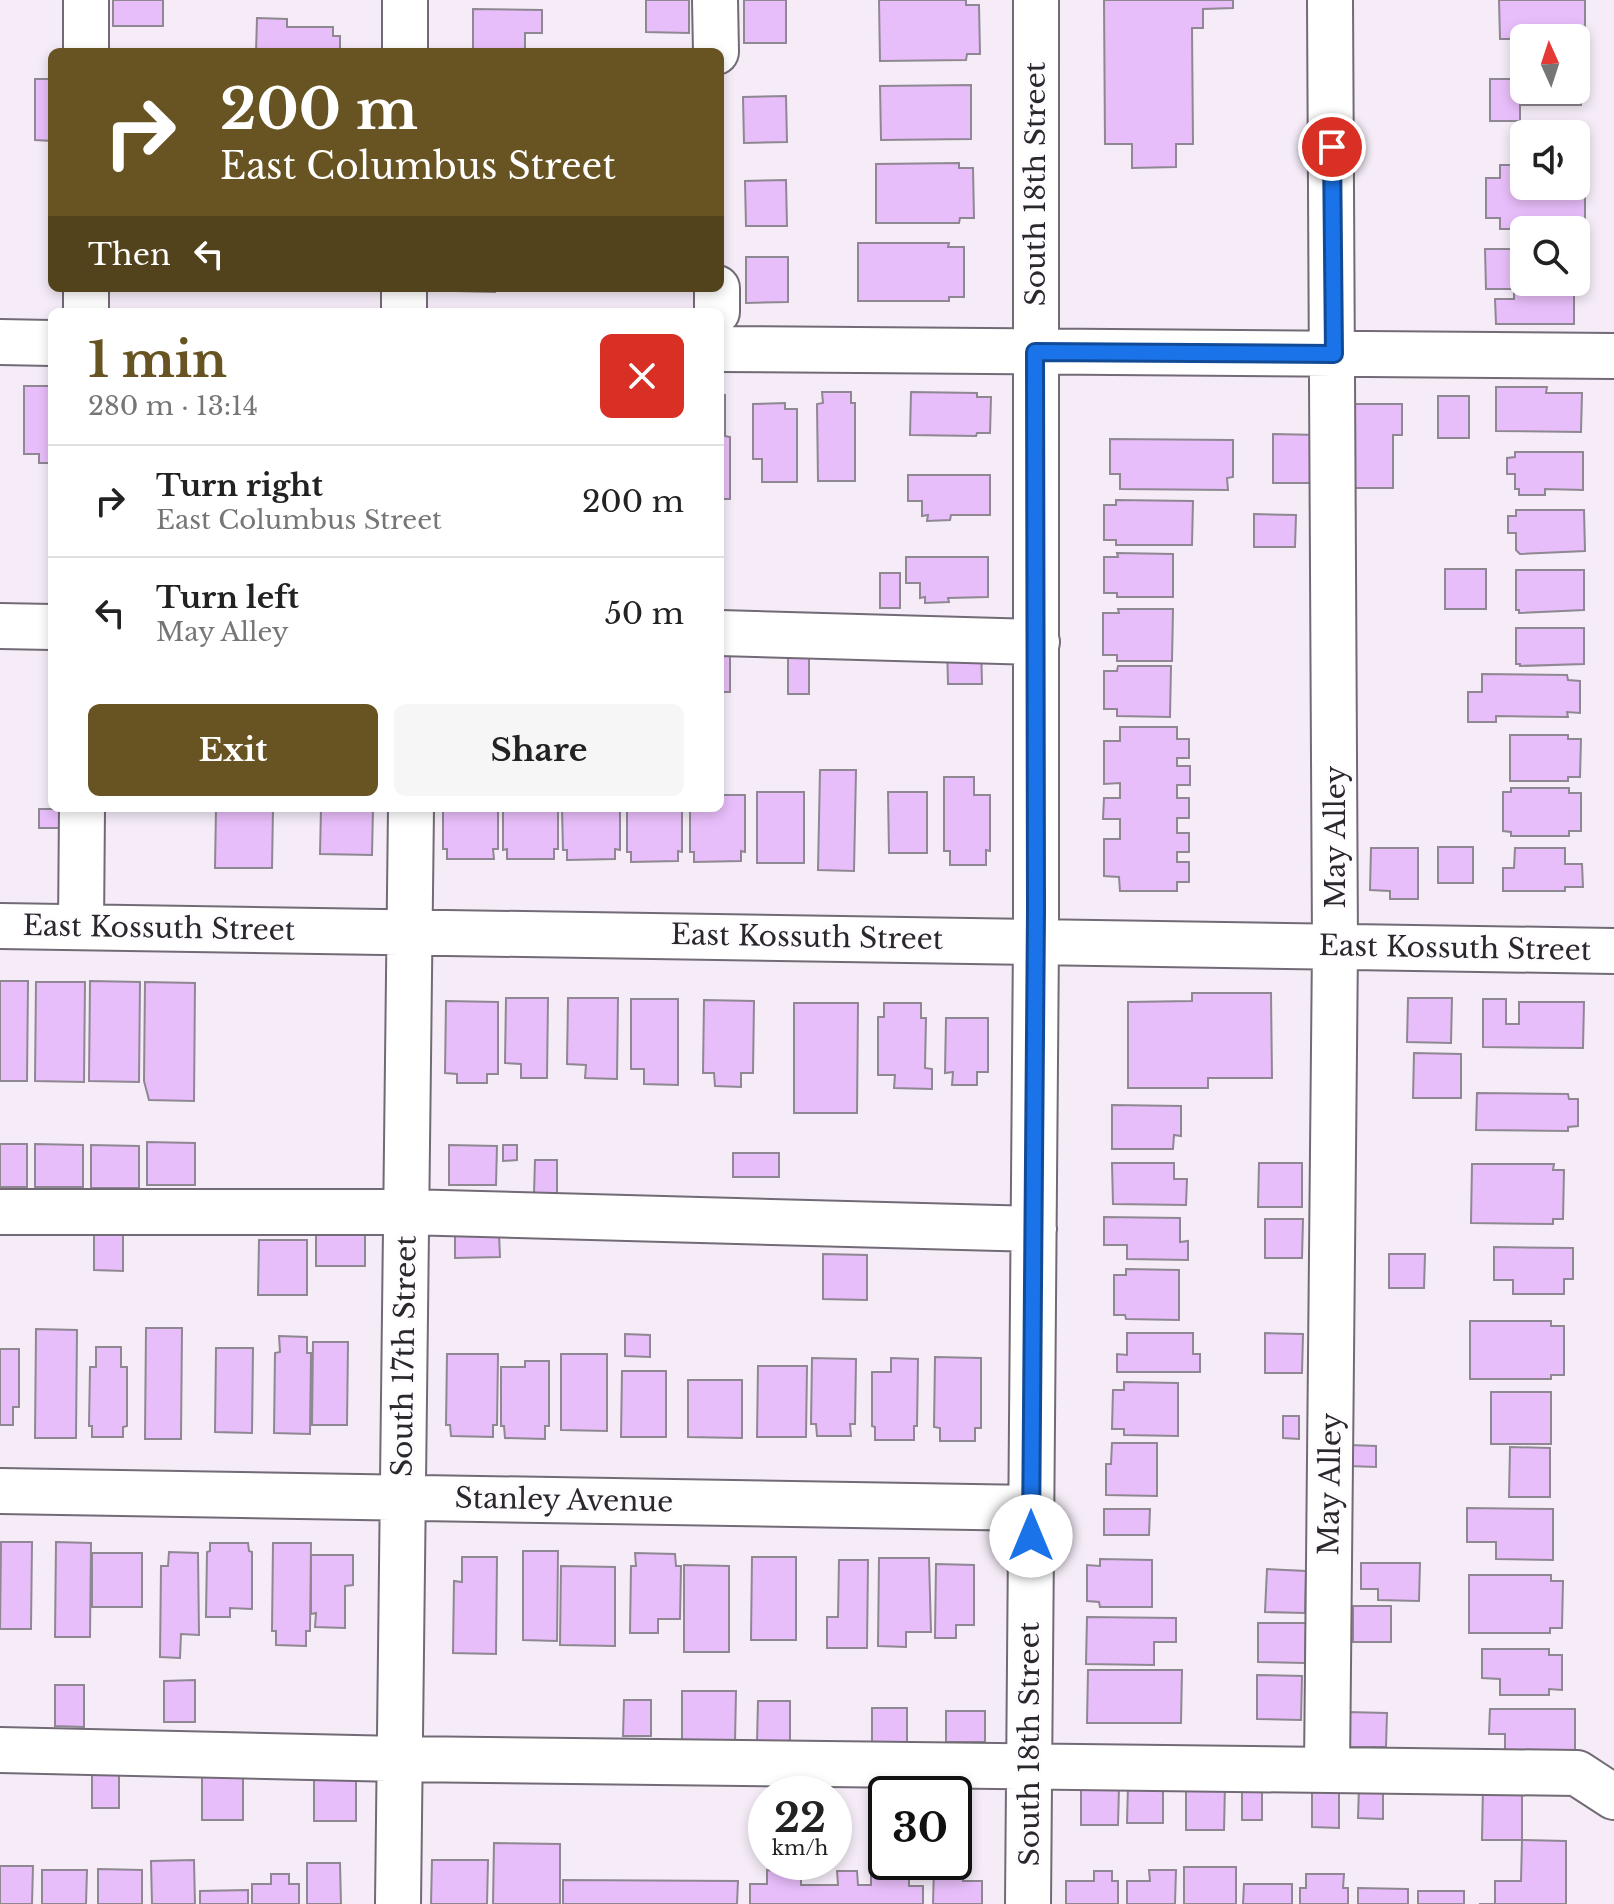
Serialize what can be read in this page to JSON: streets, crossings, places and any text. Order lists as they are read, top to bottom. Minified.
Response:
{"streets":{"street":["South 18th Street","May Alley","East Kossuth Street","South 17th Street","Stanley Avenue"]},"crossings":[["South 18th Street","East Kossuth Street"],["South 18th Street","Stanley Avenue"],["May Alley","East Kossuth Street"],["East Kossuth Street","South 17th Street"],["South 17th Street","Stanley Avenue"]],"north":"top","page":{"turn":["200 m","East Columbus Street"],"then":"Then","heading":["1 min","280 m · 13:14"],"list":[{"name":"Turn right","note":"East Columbus Street","value":"200 m"},{"name":"Turn left","note":"May Alley","value":"50 m"}],"buttons":["Exit","Share"],"speed":"22 km/h","limit":"30"}}
